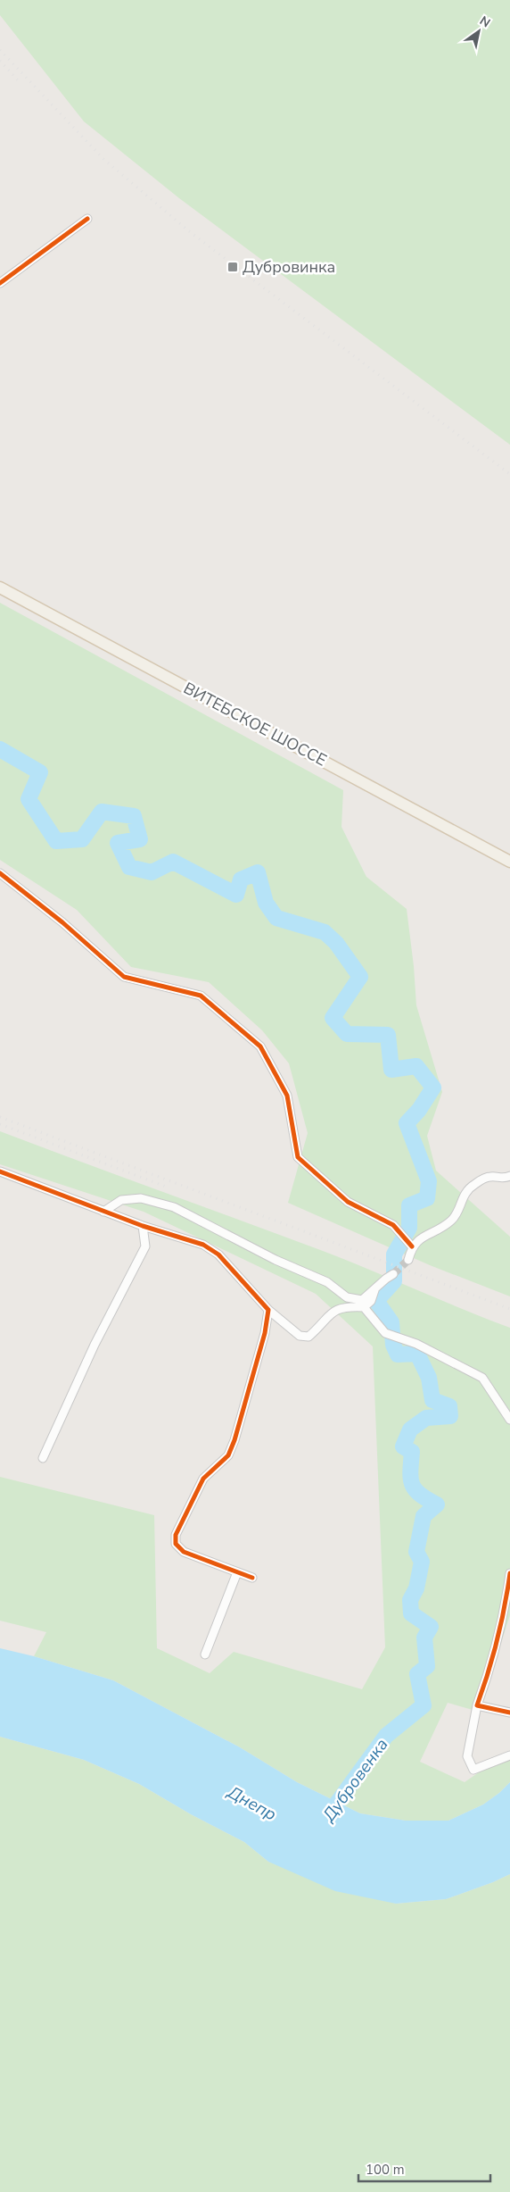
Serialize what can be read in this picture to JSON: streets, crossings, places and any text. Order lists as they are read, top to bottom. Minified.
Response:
{"streets":{"main road":["ВИТЕБСКОЕ ШОССЕ"]},"water":["Дубровенка","Днепр"],"places":{"transit":["Дубровинка"]},"scale_bar":"100 m","north":"top right"}
